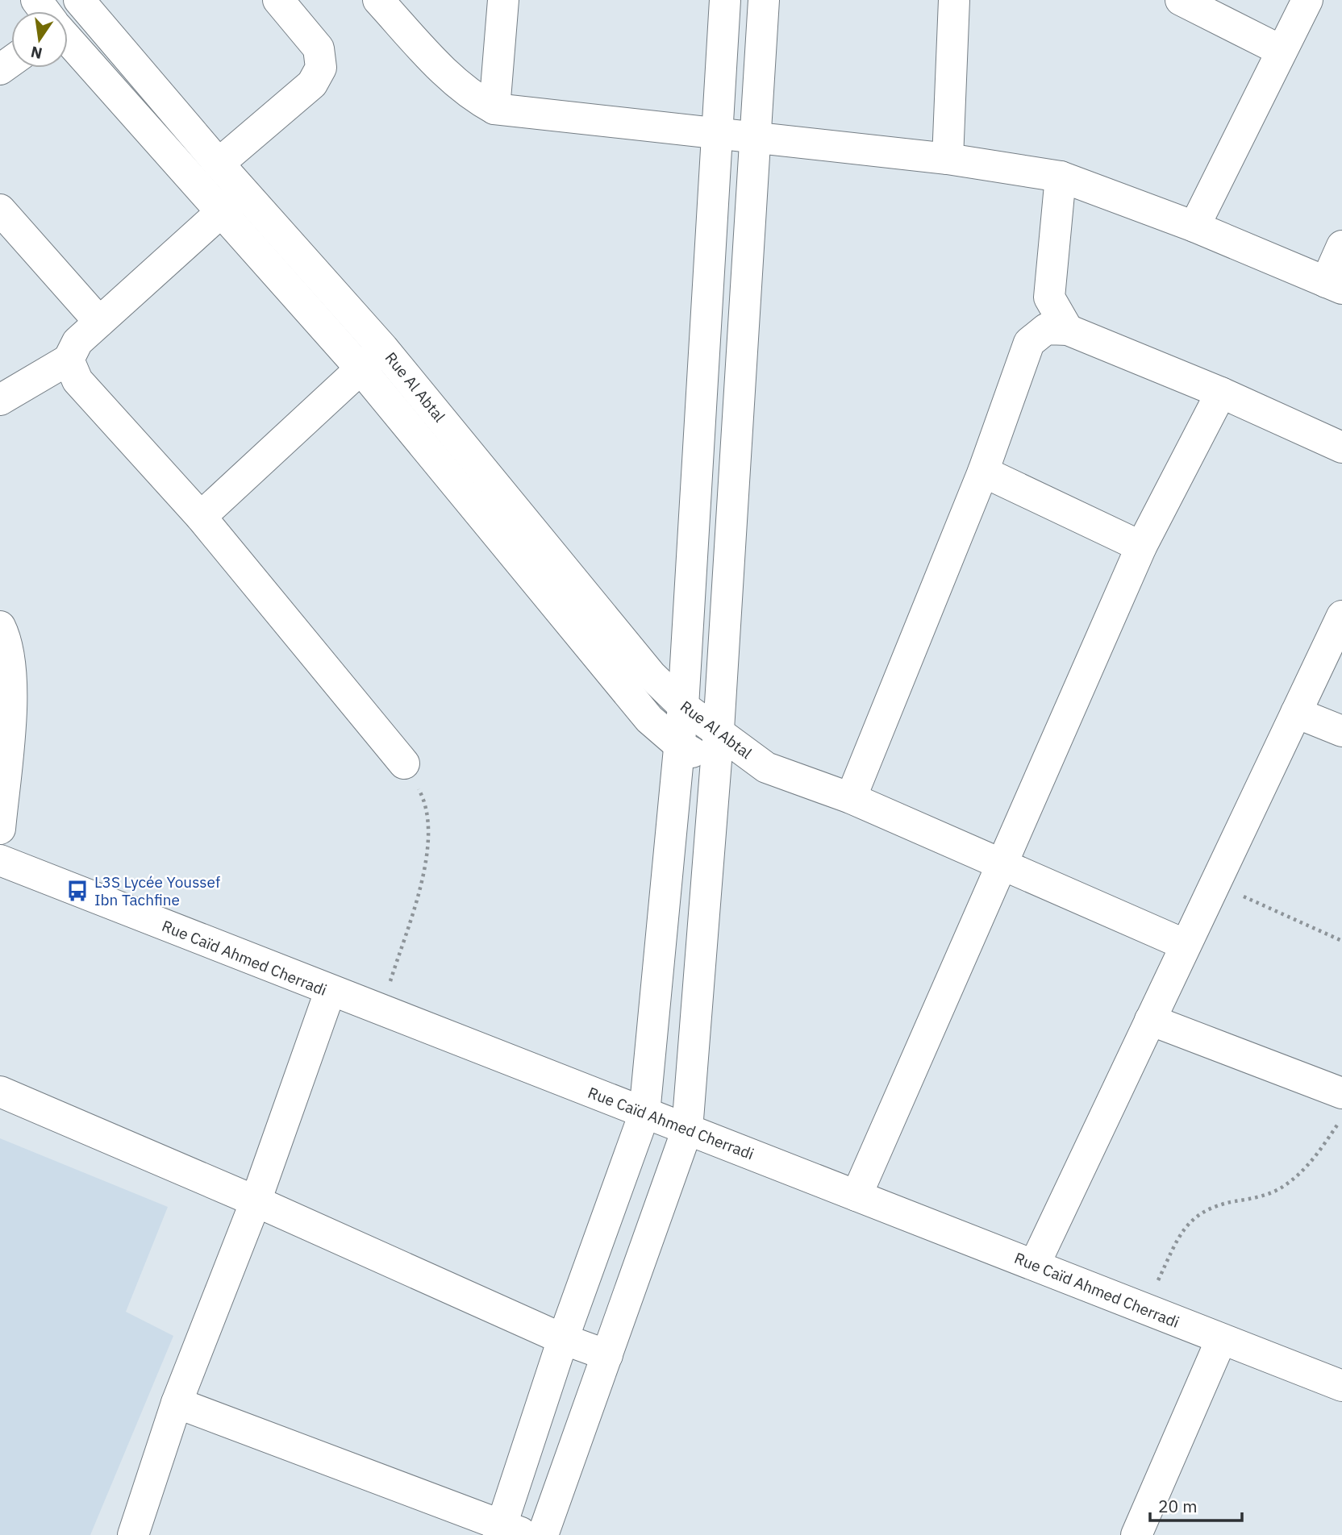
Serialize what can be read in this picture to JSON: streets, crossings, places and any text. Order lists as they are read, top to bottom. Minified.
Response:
{"streets":{"street":["Rue Al Abtal","Rue Caïd Ahmed Cherradi"]},"places":{"bus stop":["L3S Lycée Youssef Ibn Tachfine"]},"scale_bar":"20 m","north":"bottom"}
